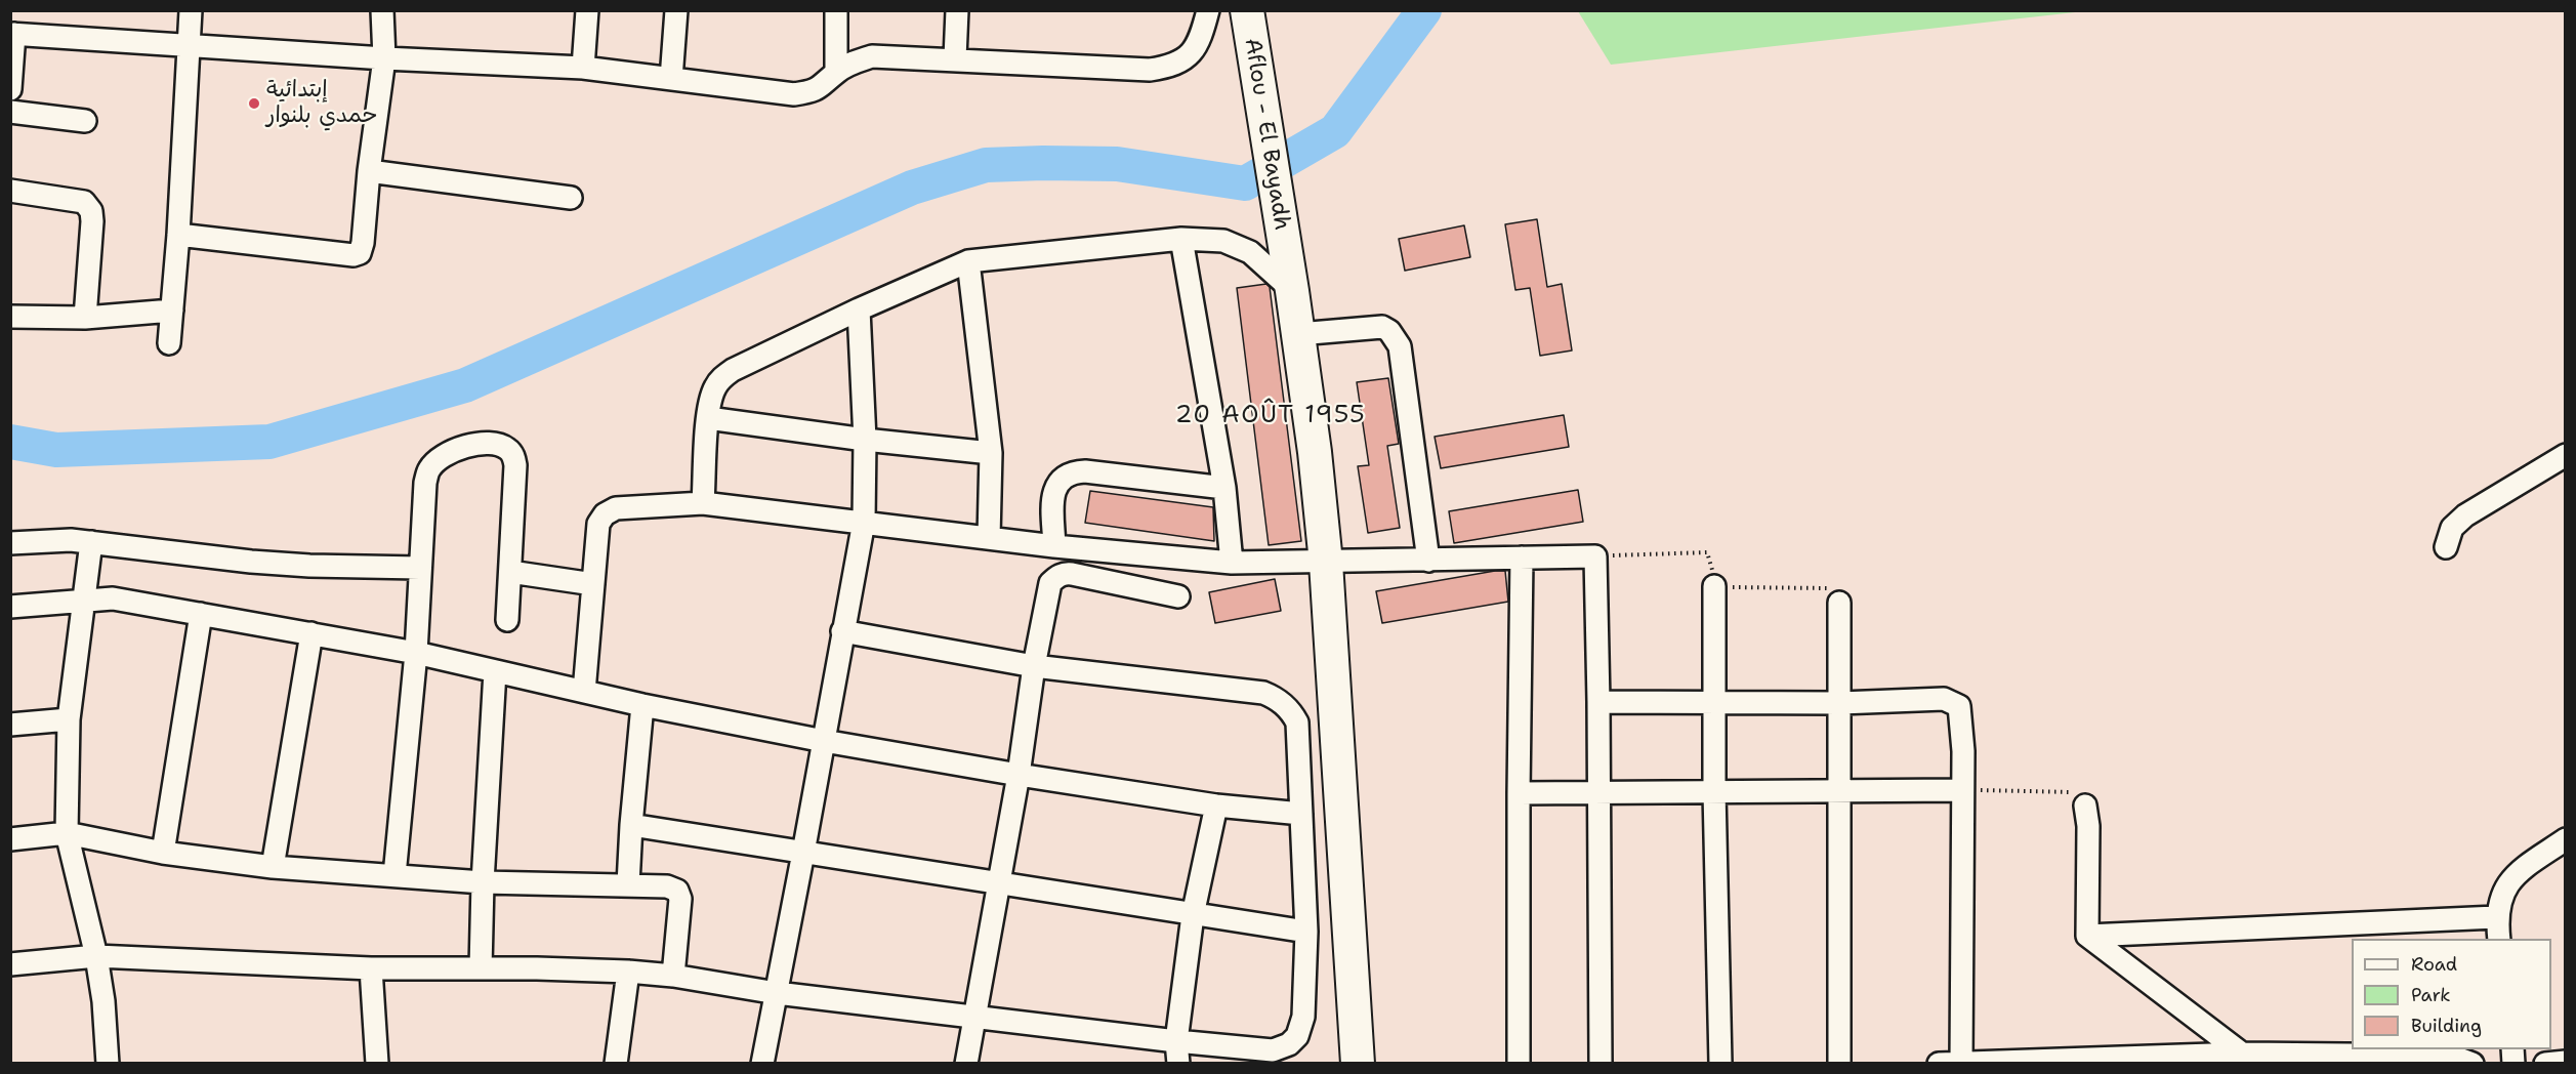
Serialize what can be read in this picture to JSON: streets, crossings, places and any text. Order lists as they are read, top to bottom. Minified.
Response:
{"streets":{"main road":["Aflou - El Bayadh"]},"districts":["20 AOÛT 1955"],"places":["إبتدائية حمدي بلنوار"],"legend":["Road","Park","Building"]}
